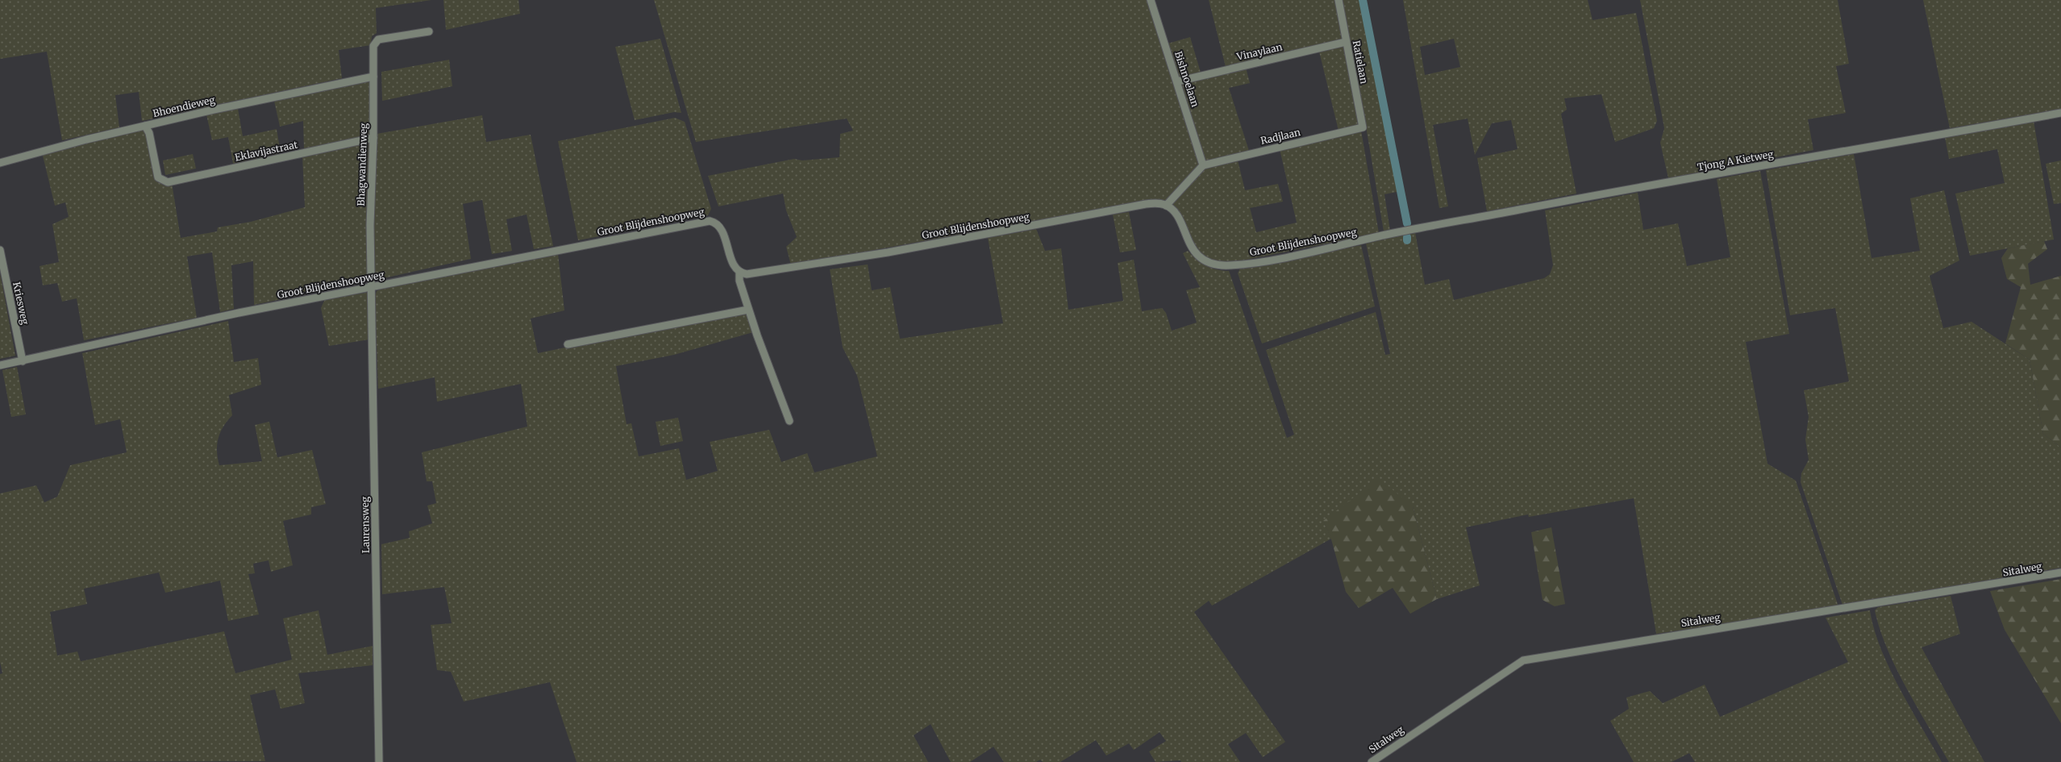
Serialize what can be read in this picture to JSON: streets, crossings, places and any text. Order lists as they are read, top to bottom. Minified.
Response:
{"streets":{"street":["Vinaylaan","Ratielaan","Bishnoelaan","Bhoendieweg","Radjlaan","Eklavijastraat","Tjong A Kietweg","Bhagwandienweg","Groot Blijdenshoopweg","Kriesweg","Laurensweg","Sitalweg"]},"crossings":[["Vinaylaan","Ratielaan"],["Vinaylaan","Bishnoelaan"],["Ratielaan","Radjlaan"],["Bishnoelaan","Radjlaan"],["Bhoendieweg","Eklavijastraat"],["Bhoendieweg","Bhagwandienweg"],["Eklavijastraat","Bhagwandienweg"],["Tjong A Kietweg","Groot Blijdenshoopweg"],["Bhagwandienweg","Groot Blijdenshoopweg"],["Bhagwandienweg","Laurensweg"],["Groot Blijdenshoopweg","Kriesweg"],["Groot Blijdenshoopweg","Laurensweg"]]}
